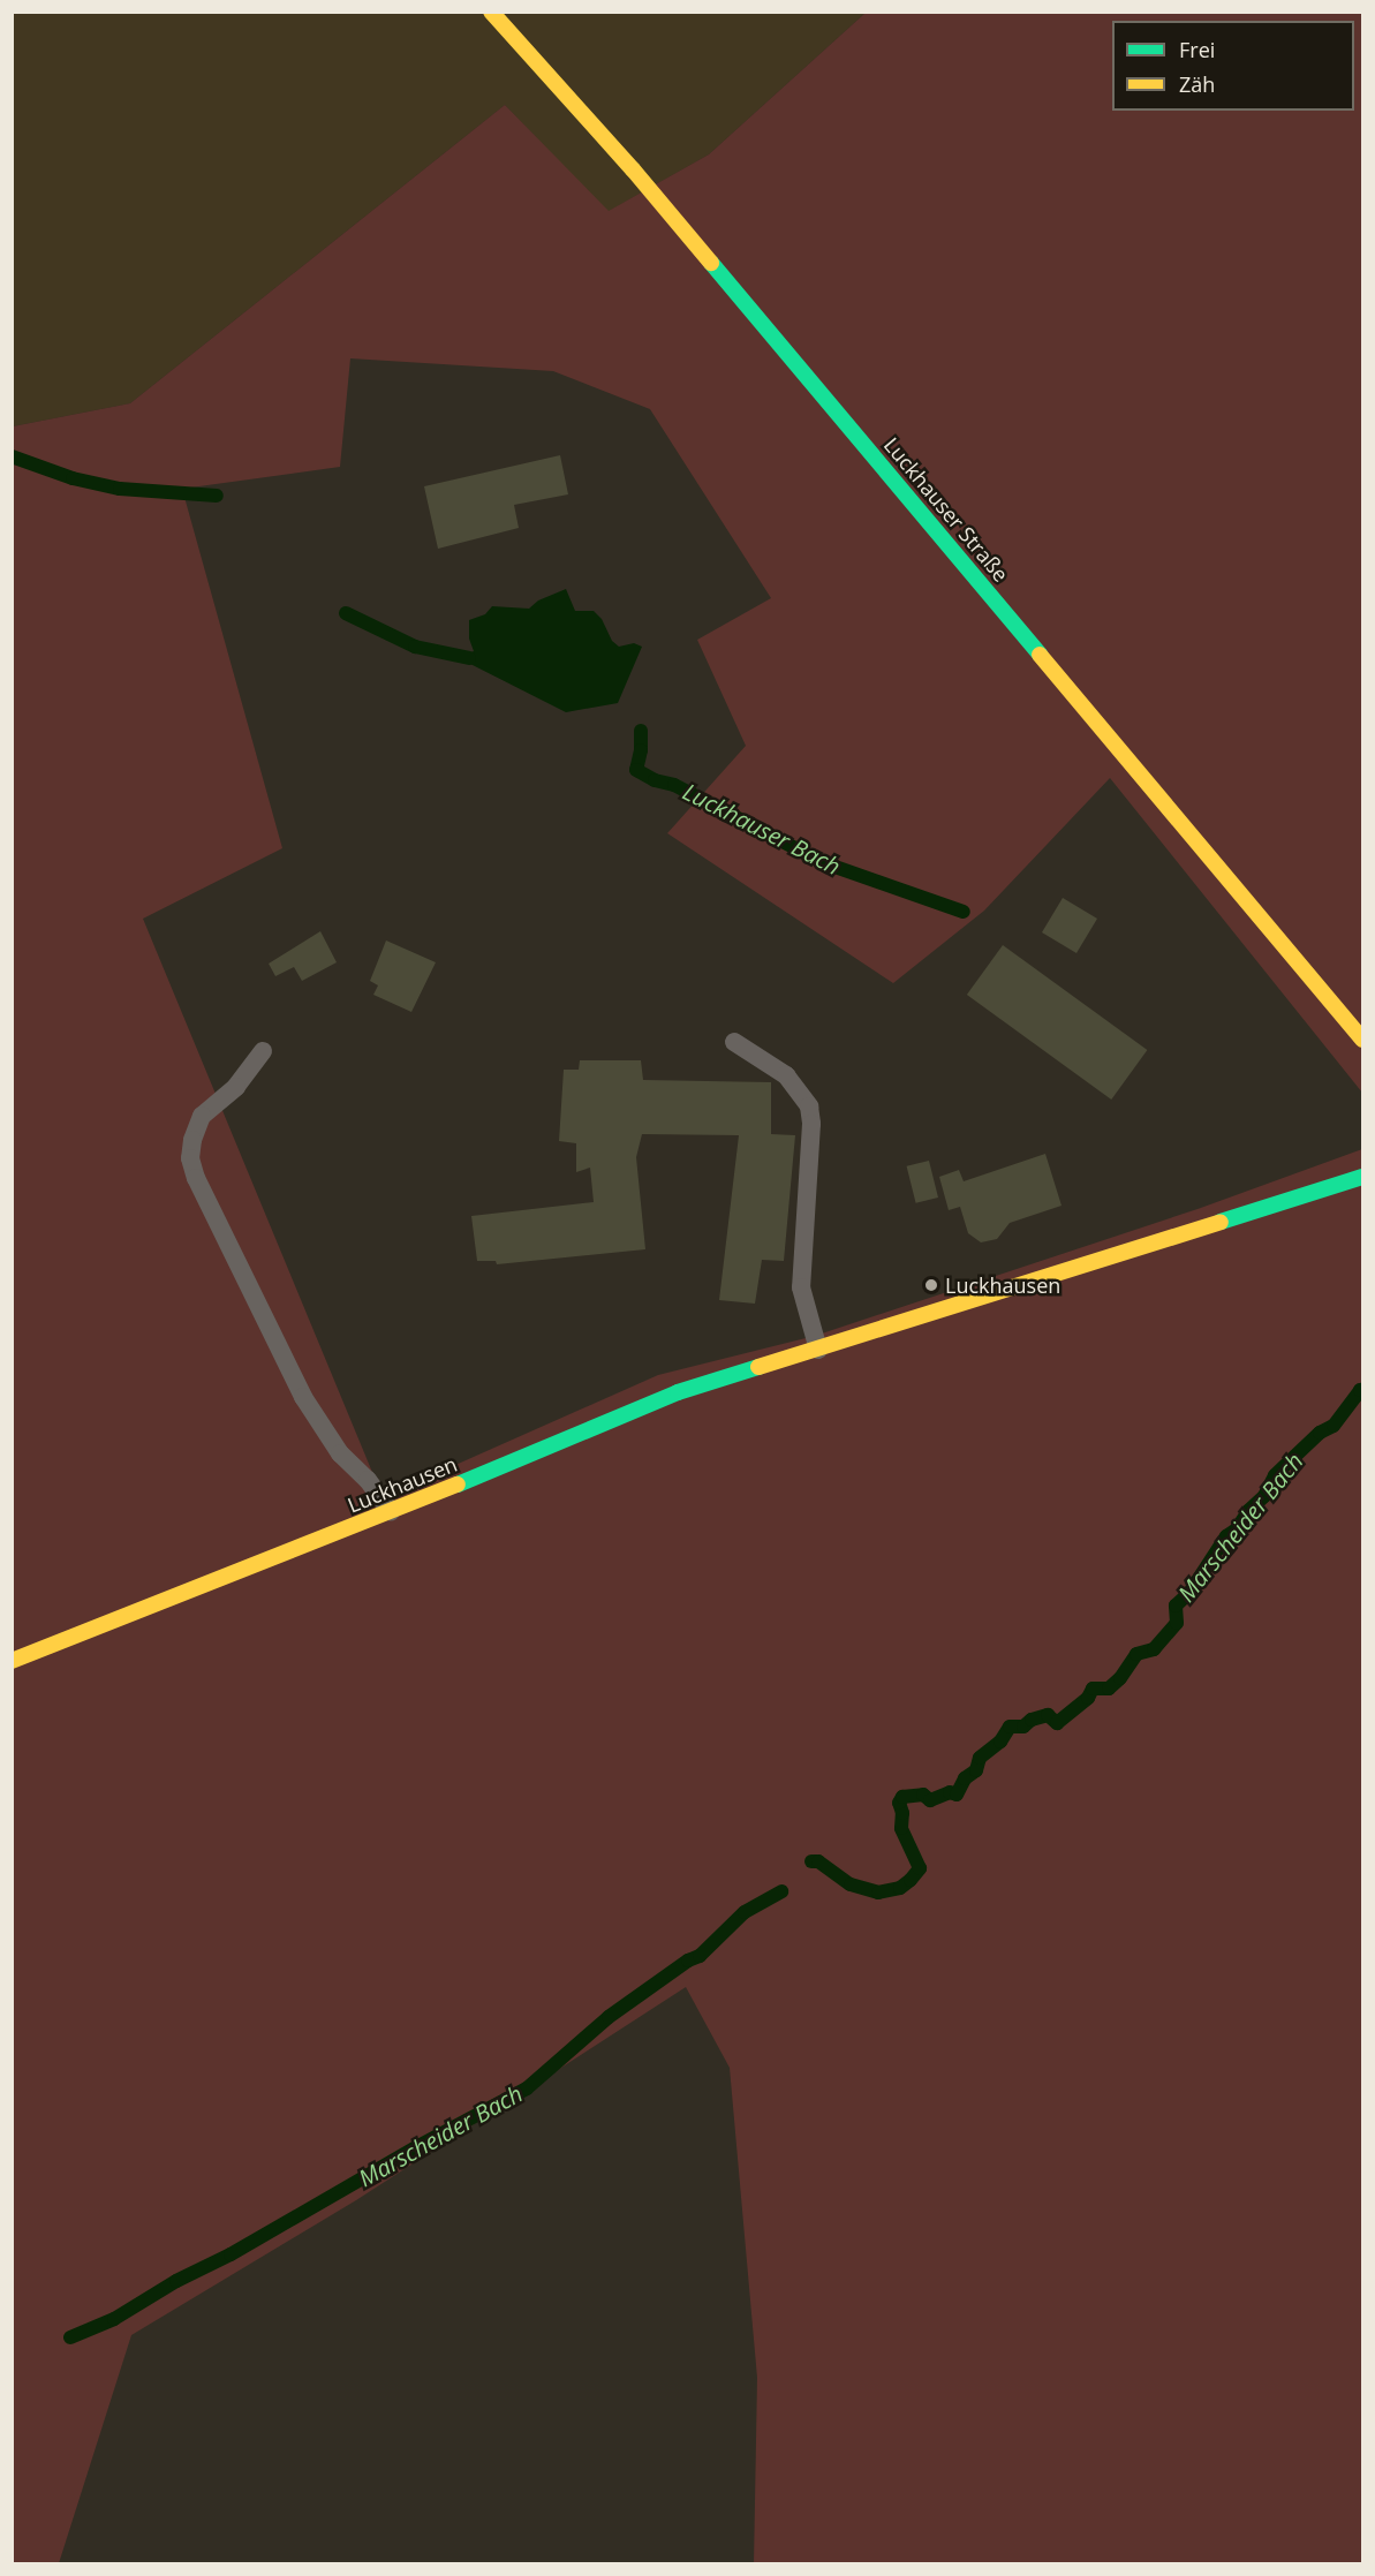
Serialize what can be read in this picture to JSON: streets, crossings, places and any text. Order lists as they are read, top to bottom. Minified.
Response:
{"streets":{"street":["Luckhauser Straße","Luckhausen"]},"water":["Luckhauser Bach","Marscheider Bach"],"places":["Luckhausen"],"legend":["Frei","Zäh"]}
